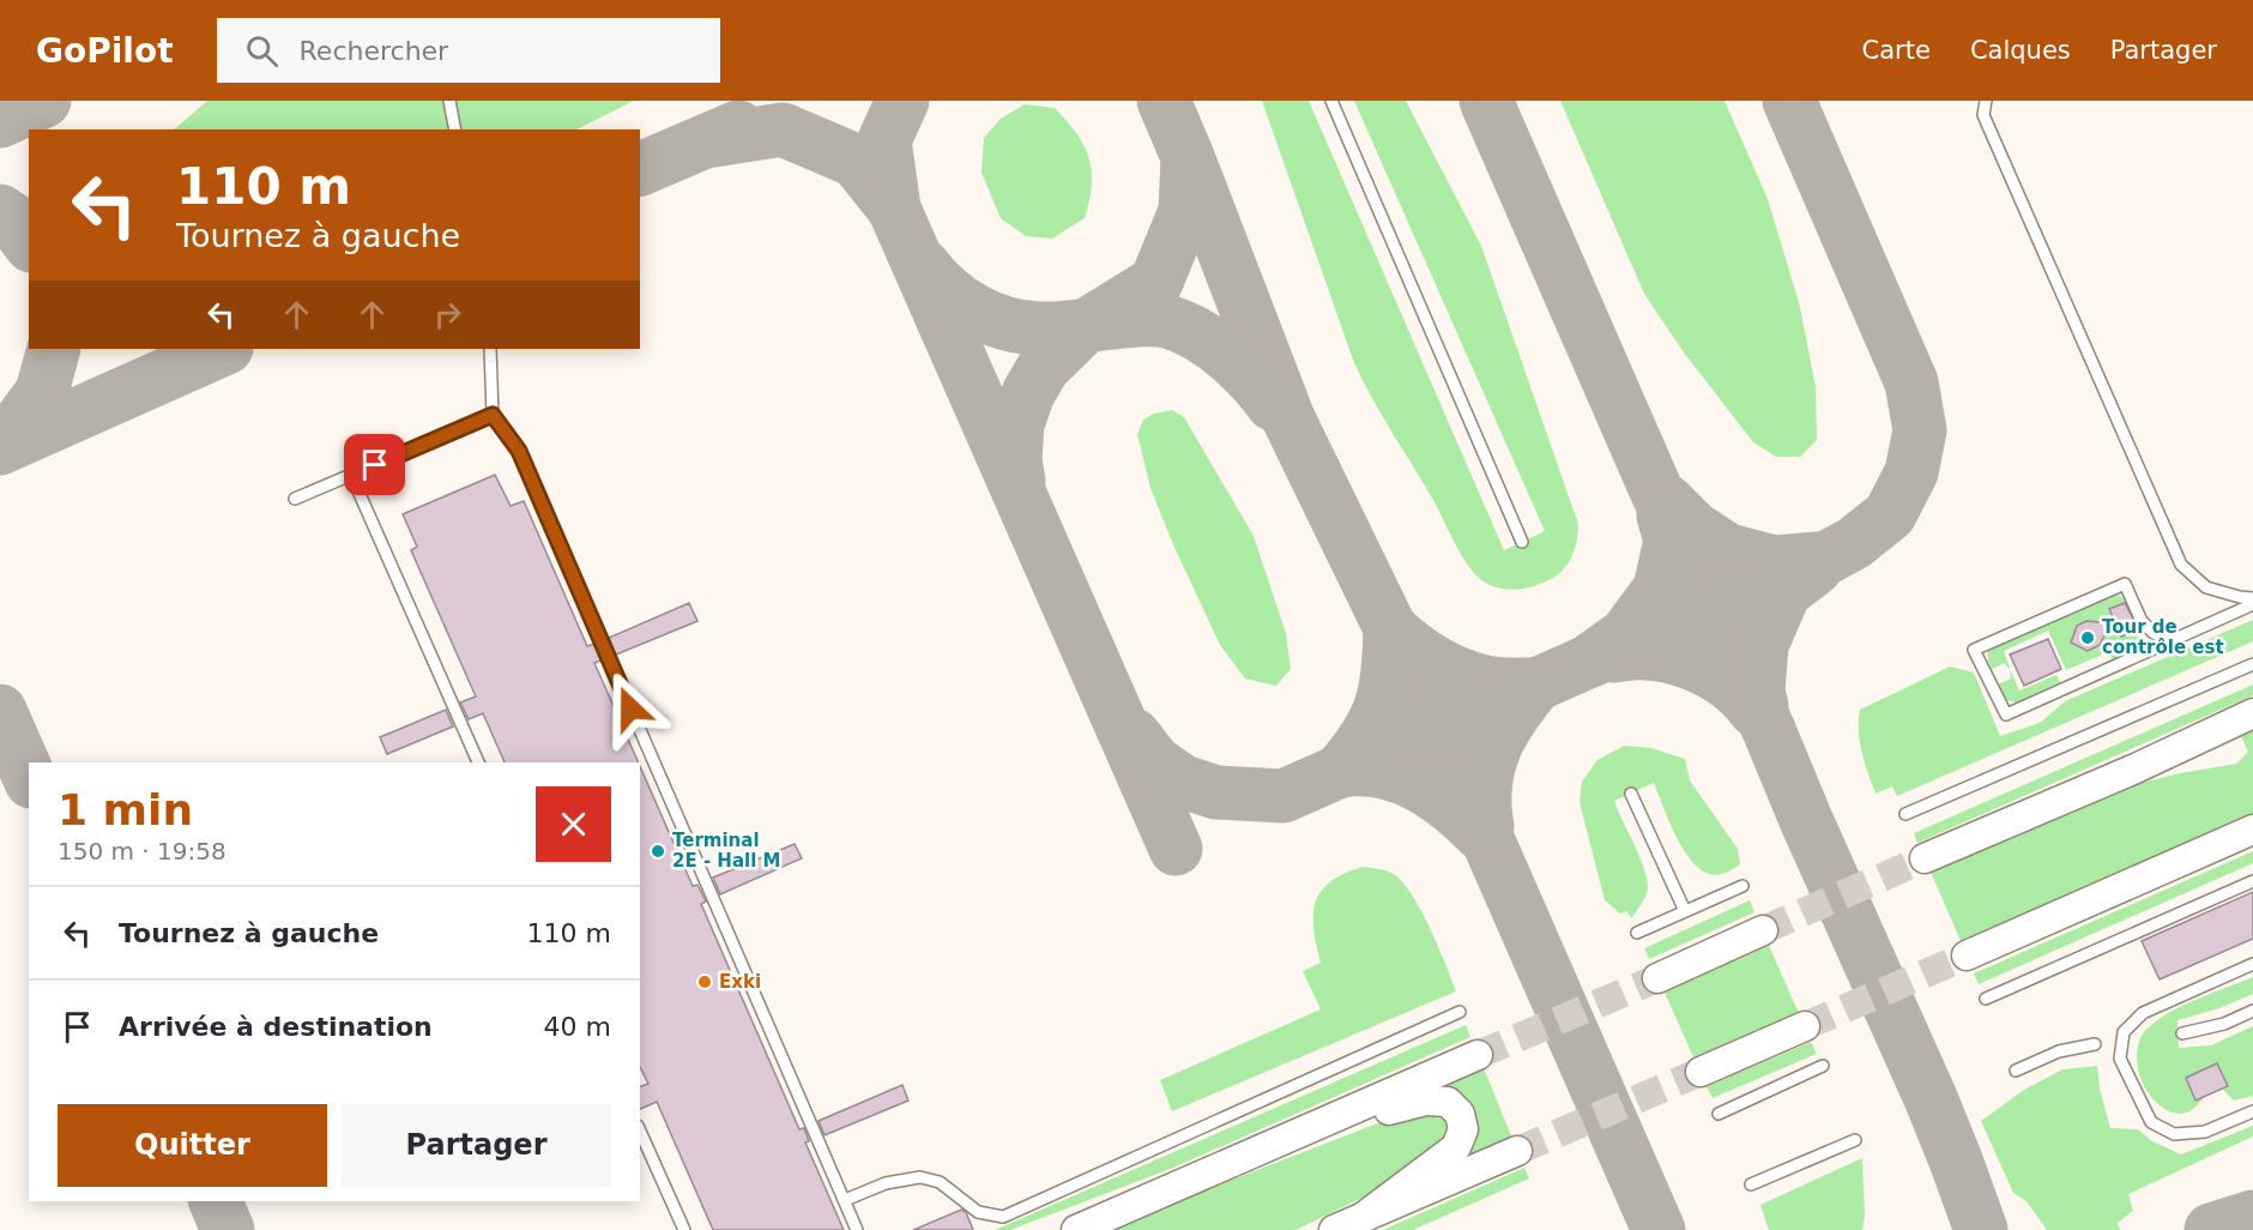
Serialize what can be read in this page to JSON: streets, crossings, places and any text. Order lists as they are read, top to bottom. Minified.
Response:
{"places":["Tour de contrôle est","Terminal 2E - Hall M","Exki"],"page":{"header":"GoPilot","search":"Rechercher","nav":["Carte","Calques","Partager"],"turn":["110 m","Tournez à gauche"],"heading":["1 min","150 m · 19:58"],"list":[{"name":"Tournez à gauche","value":"110 m"},{"name":"Arrivée à destination","value":"40 m"}],"buttons":["Quitter","Partager"]}}
